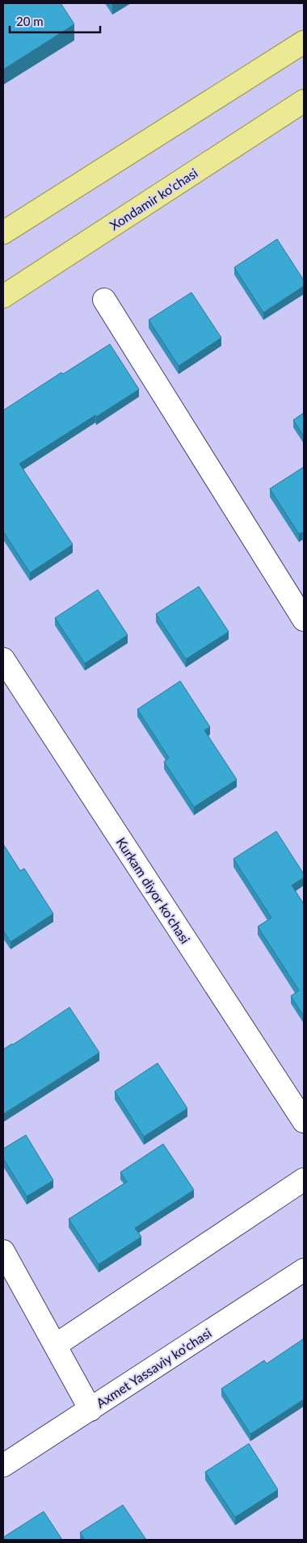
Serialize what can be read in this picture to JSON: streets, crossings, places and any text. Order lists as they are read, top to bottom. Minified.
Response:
{"streets":{"main road":["Xondamir ko'chasi"],"street":["Kurkam diyor ko'chasi","Axmet Yassaviy ko'chasi"]},"scale_bar":"20 m"}
